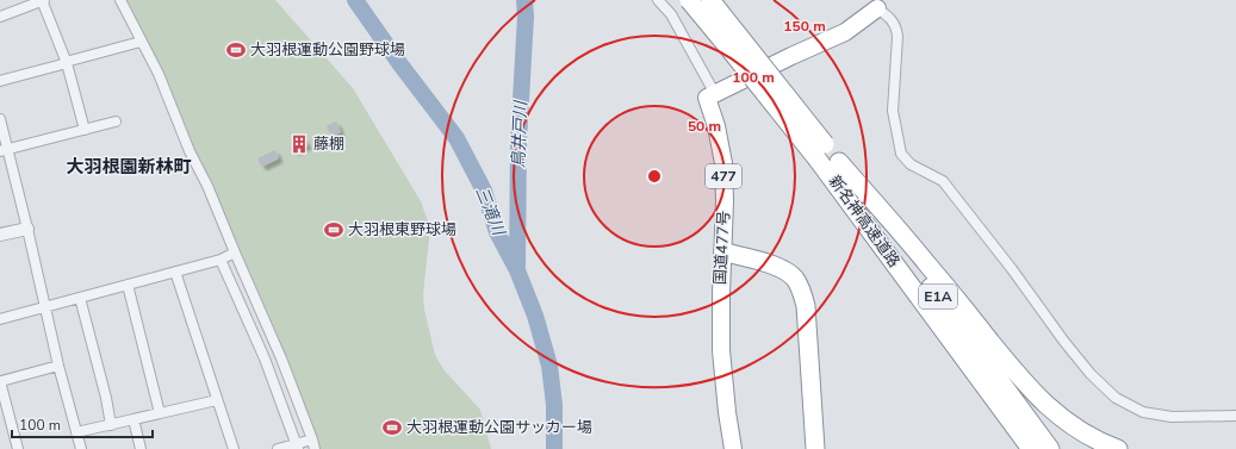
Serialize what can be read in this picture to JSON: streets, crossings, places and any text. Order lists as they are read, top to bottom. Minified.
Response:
{"streets":{"highway":["477","新名神高速道路","国道477号","E1A"]},"districts":["大羽根園新林町"],"water":["鳥井戸川","三滝川"],"places":{"sports":["大羽根運動公園野球場","大羽根東野球場","大羽根運動公園サッカー場"],"building":["藤棚"]},"scale_bar":"100 m","rings":["150 m","100 m","50 m"]}
